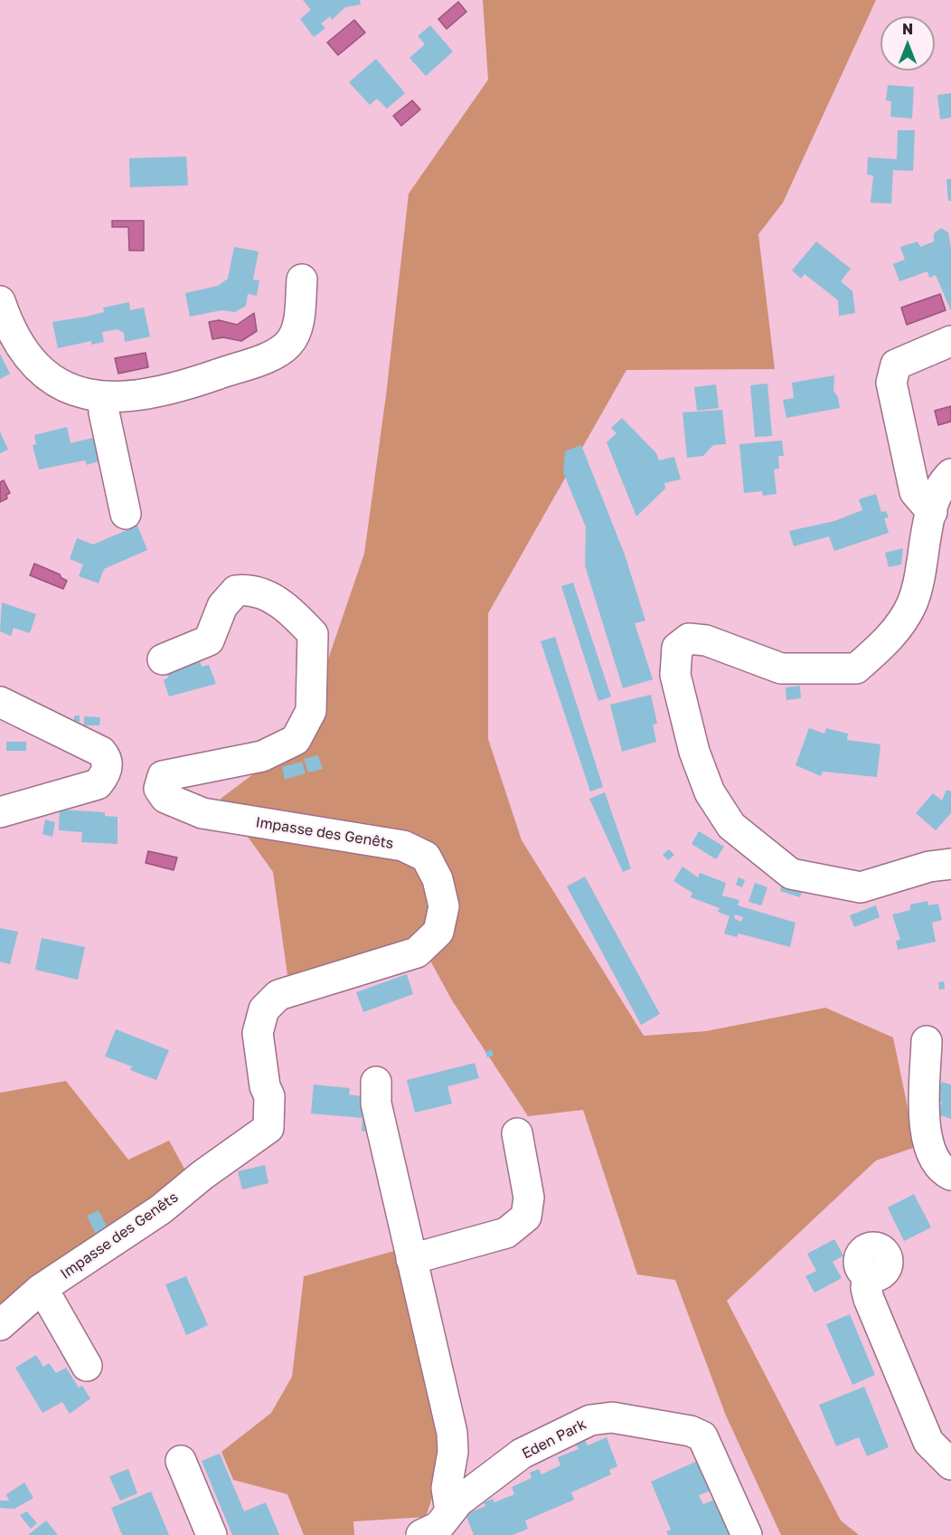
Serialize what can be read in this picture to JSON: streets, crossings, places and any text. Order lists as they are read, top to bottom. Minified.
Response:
{"streets":{"street":["Impasse des Genêts","Eden Park"]},"north":"top"}
